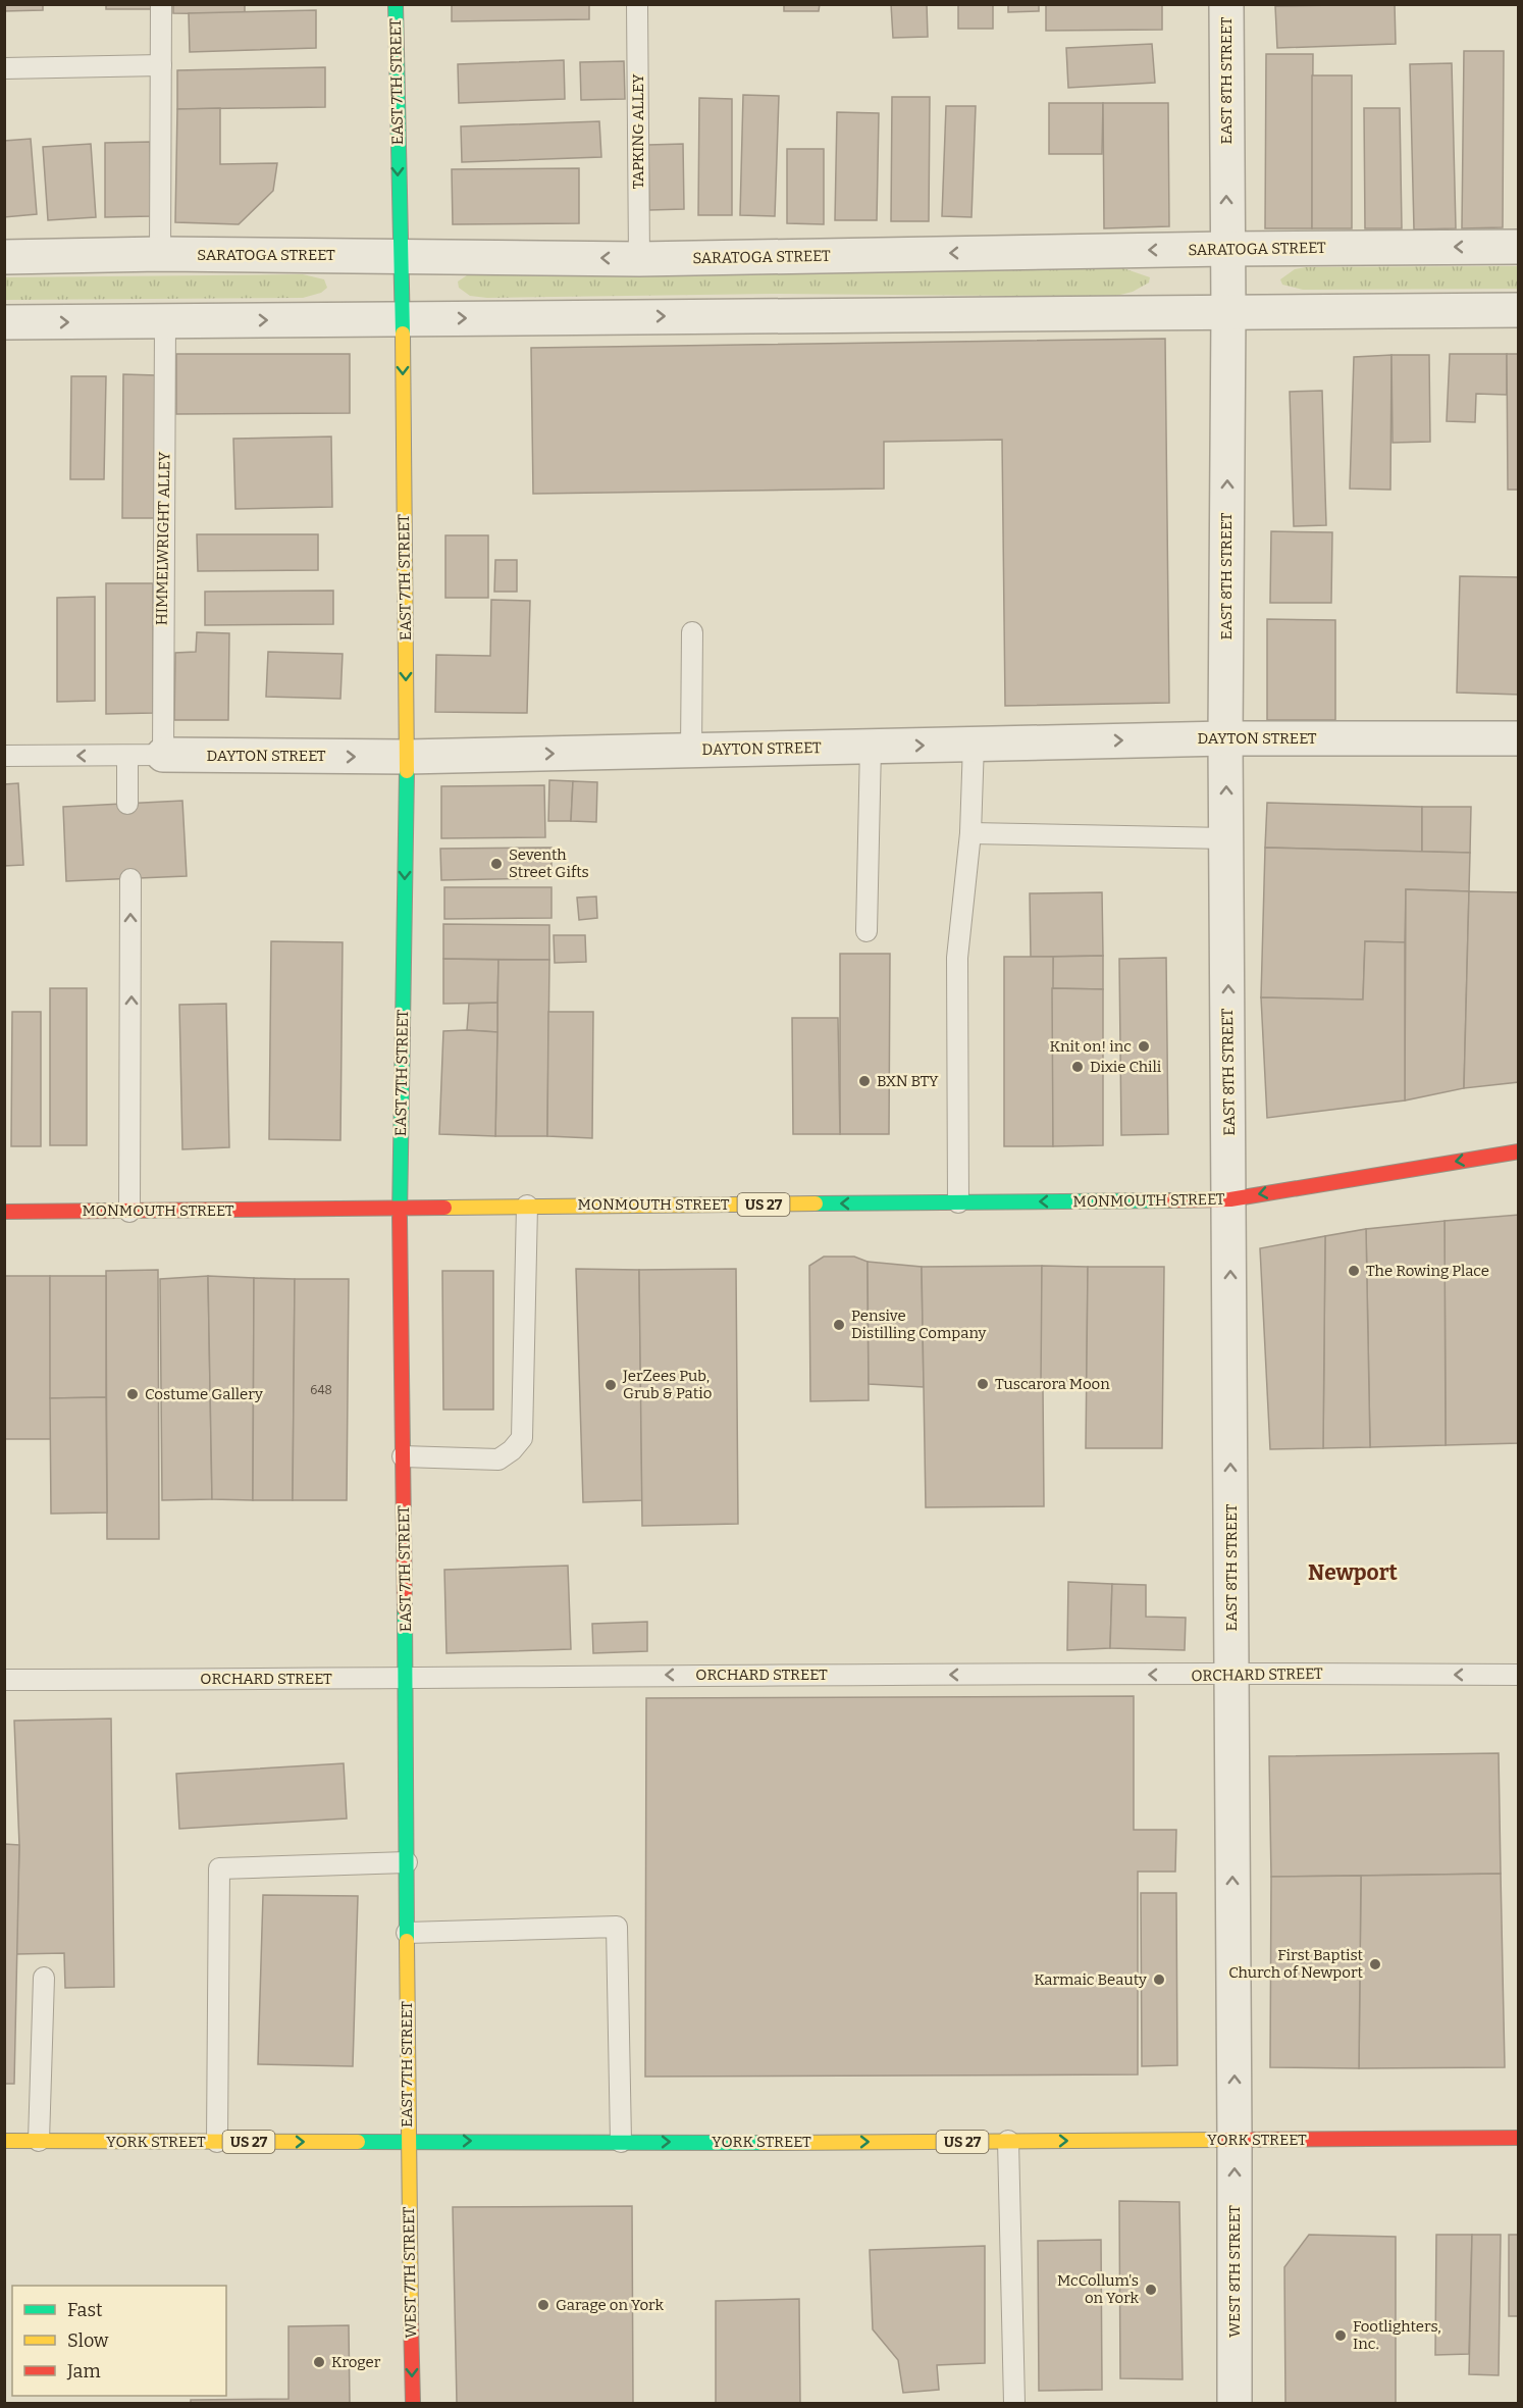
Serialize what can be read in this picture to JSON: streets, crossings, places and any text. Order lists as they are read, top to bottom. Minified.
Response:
{"streets":{"main road":["EAST 7TH STREET","MONMOUTH STREET","US 27","YORK STREET","WEST 7TH STREET"],"street":["EAST 8TH STREET","SARATOGA STREET","DAYTON STREET","WEST 8TH STREET"],"lane":["TAPKING ALLEY","HIMMELWRIGHT ALLEY","ORCHARD STREET"]},"crossings":[["EAST 8TH STREET","SARATOGA STREET"],["EAST 8TH STREET","DAYTON STREET"],["EAST 8TH STREET","MONMOUTH STREET"],["EAST 8TH STREET","ORCHARD STREET"],["EAST 8TH STREET","YORK STREET"],["EAST 8TH STREET","WEST 8TH STREET"],["EAST 7TH STREET","SARATOGA STREET"],["EAST 7TH STREET","DAYTON STREET"],["EAST 7TH STREET","MONMOUTH STREET"],["EAST 7TH STREET","ORCHARD STREET"],["EAST 7TH STREET","YORK STREET"],["EAST 7TH STREET","WEST 7TH STREET"],["TAPKING ALLEY","SARATOGA STREET"],["HIMMELWRIGHT ALLEY","DAYTON STREET"],["YORK STREET","WEST 8TH STREET"],["YORK STREET","WEST 7TH STREET"]],"one_way":["EAST 8TH STREET","EAST 7TH STREET","MONMOUTH STREET","ORCHARD STREET","YORK STREET","WEST 8TH STREET","WEST 7TH STREET"],"districts":["Newport"],"places":["Seventh Street Gifts","Knit on! inc","Dixie Chili","BXN BTY","The Rowing Place","Pensive Distilling Company","Tuscarora Moon","JerZees Pub, Grub & Patio","Costume Gallery","First Baptist Church of Newport","Karmaic Beauty","McCollum's on York","Garage on York","Footlighters, Inc.","Kroger"],"house_numbers":["648"],"legend":["Fast","Slow","Jam"]}
